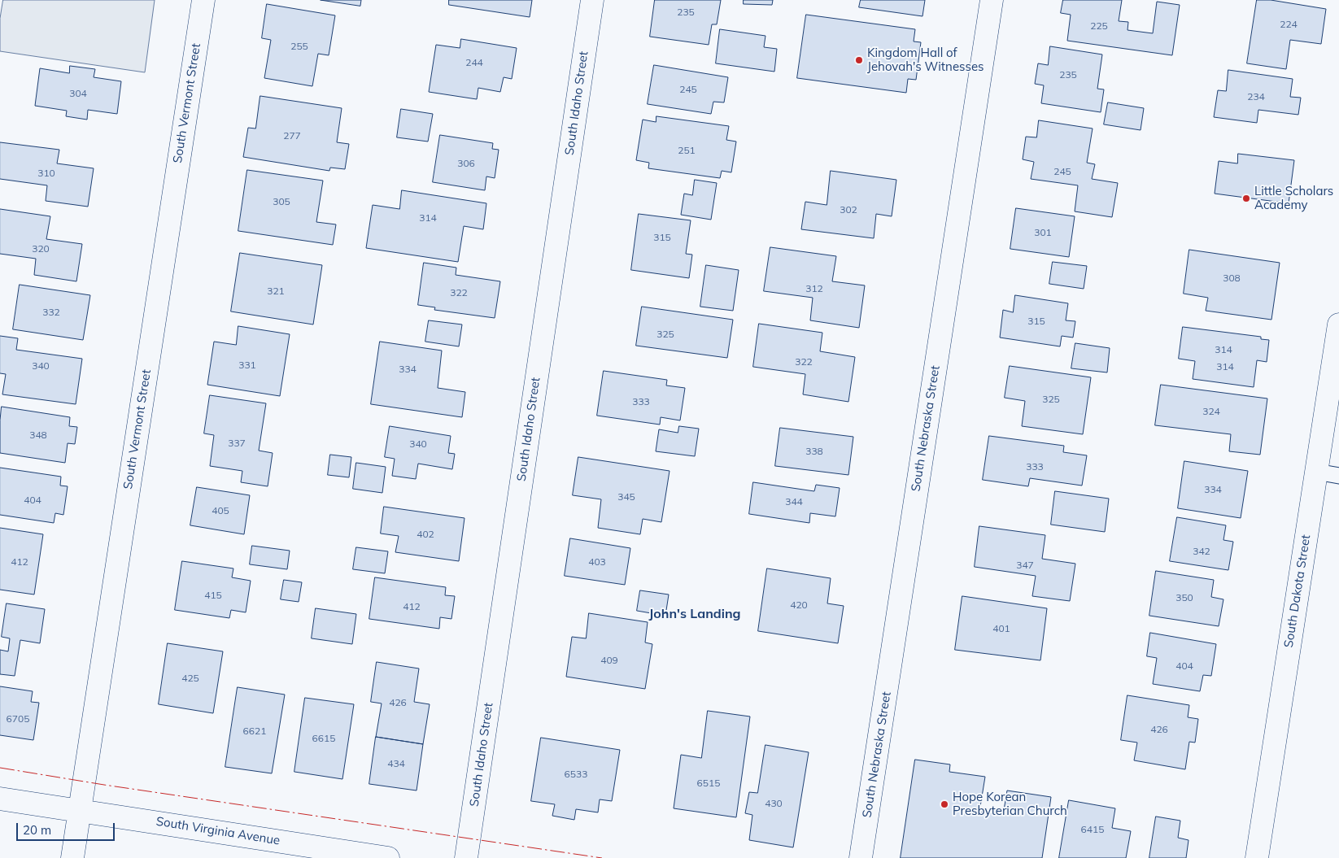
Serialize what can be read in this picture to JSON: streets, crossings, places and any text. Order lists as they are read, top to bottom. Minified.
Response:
{"streets":{"street":["South Vermont Street","South Idaho Street","South Nebraska Street","South Dakota Street","South Virginia Avenue"]},"crossings":[["South Vermont Street","South Virginia Avenue"]],"districts":["John's Landing"],"places":["Kingdom Hall of Jehovah's Witnesses","Little Scholars Academy","Hope Korean Presbyterian Church"],"house_numbers":["235","224","225","255","244","235","245","304","234","277","251","306","245","310","305","302","314","301","315","320","308","312","321","322","332","315","325","314","322","331","340","314","334","325","333","324","348","337","340","338","333","334","345","404","344","405","402","342","412","403","347","415","350","420","412","401","409","404","425","426","6705","426","6621","6615","434","6533","6515","430","6415"],"scale_bar":"20 m"}
